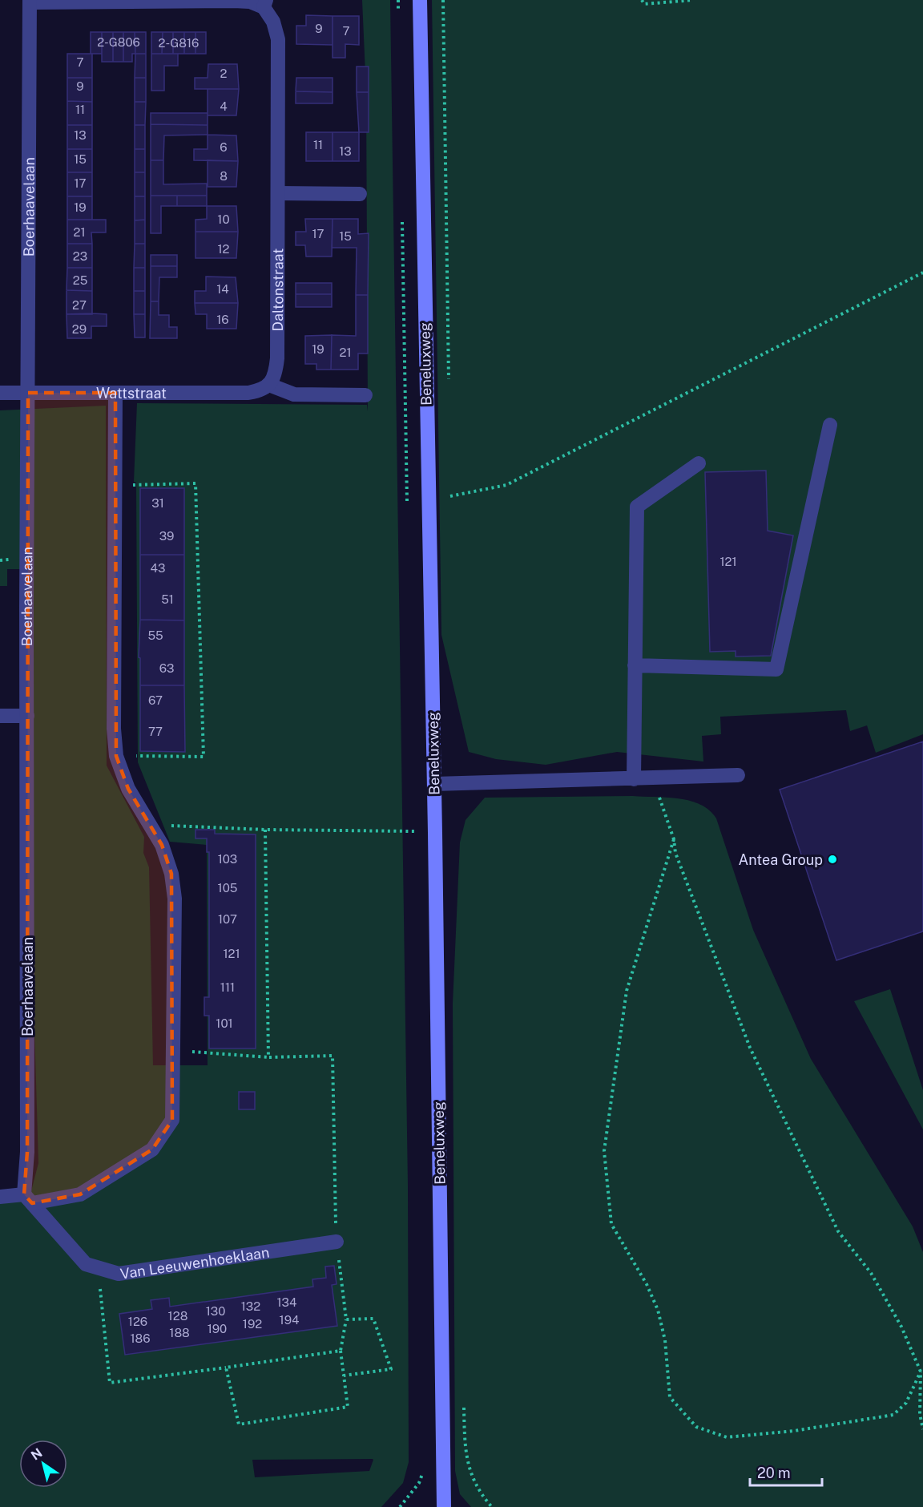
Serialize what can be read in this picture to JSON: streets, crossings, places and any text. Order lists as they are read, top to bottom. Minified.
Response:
{"streets":{"main road":["Beneluxweg"],"street":["Boerhaavelaan","Daltonstraat","Wattstraat","Van Leeuwenhoeklaan"]},"crossings":[["Boerhaavelaan","Daltonstraat"],["Boerhaavelaan","Wattstraat"],["Boerhaavelaan","Van Leeuwenhoeklaan"],["Daltonstraat","Wattstraat"]],"places":["Antea Group"],"house_numbers":["9","7","2-G806","2-G816","7","2","9","4","11","13","11","6","13","15","8","17","19","10","21","17","15","12","23","25","14","27","16","29","19","21","31","39","121","43","51","55","63","67","77","103","105","107","121","111","101","134","132","130","128","194","126","192","190","188","186"],"scale_bar":"20 m","north":"top left"}
